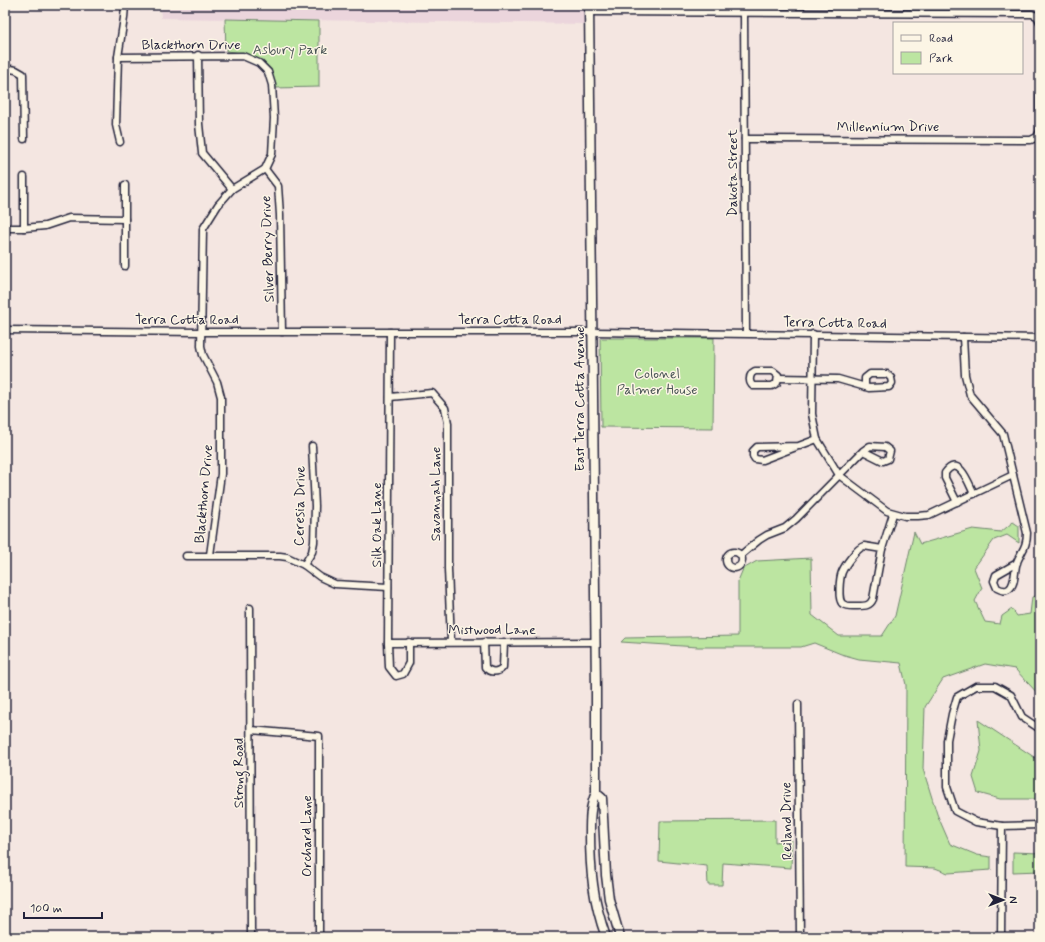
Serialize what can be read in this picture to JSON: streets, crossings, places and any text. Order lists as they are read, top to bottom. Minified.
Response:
{"streets":{"main road":["East Terra Cotta Avenue"],"street":["Blackthorn Drive","Millennium Drive","Dakota Street","Silver Berry Drive","Terra Cotta Road","Savannah Lane","Ceresia Drive","Silk Oak Lane","Mistwood Lane","Strong Road","Reiland Drive","Orchard Lane"]},"crossings":[["Blackthorn Drive","Silver Berry Drive"],["Blackthorn Drive","Terra Cotta Road"],["Millennium Drive","Dakota Street"],["Dakota Street","Terra Cotta Road"],["Silver Berry Drive","Terra Cotta Road"],["Terra Cotta Road","East Terra Cotta Avenue"],["Terra Cotta Road","Silk Oak Lane"],["East Terra Cotta Avenue","Mistwood Lane"],["Savannah Lane","Silk Oak Lane"],["Savannah Lane","Mistwood Lane"],["Silk Oak Lane","Mistwood Lane"],["Strong Road","Orchard Lane"]],"parks":["Asbury Park","Colonel Palmer House"],"legend":["Road","Park"],"scale_bar":"100 m","north":"right"}
